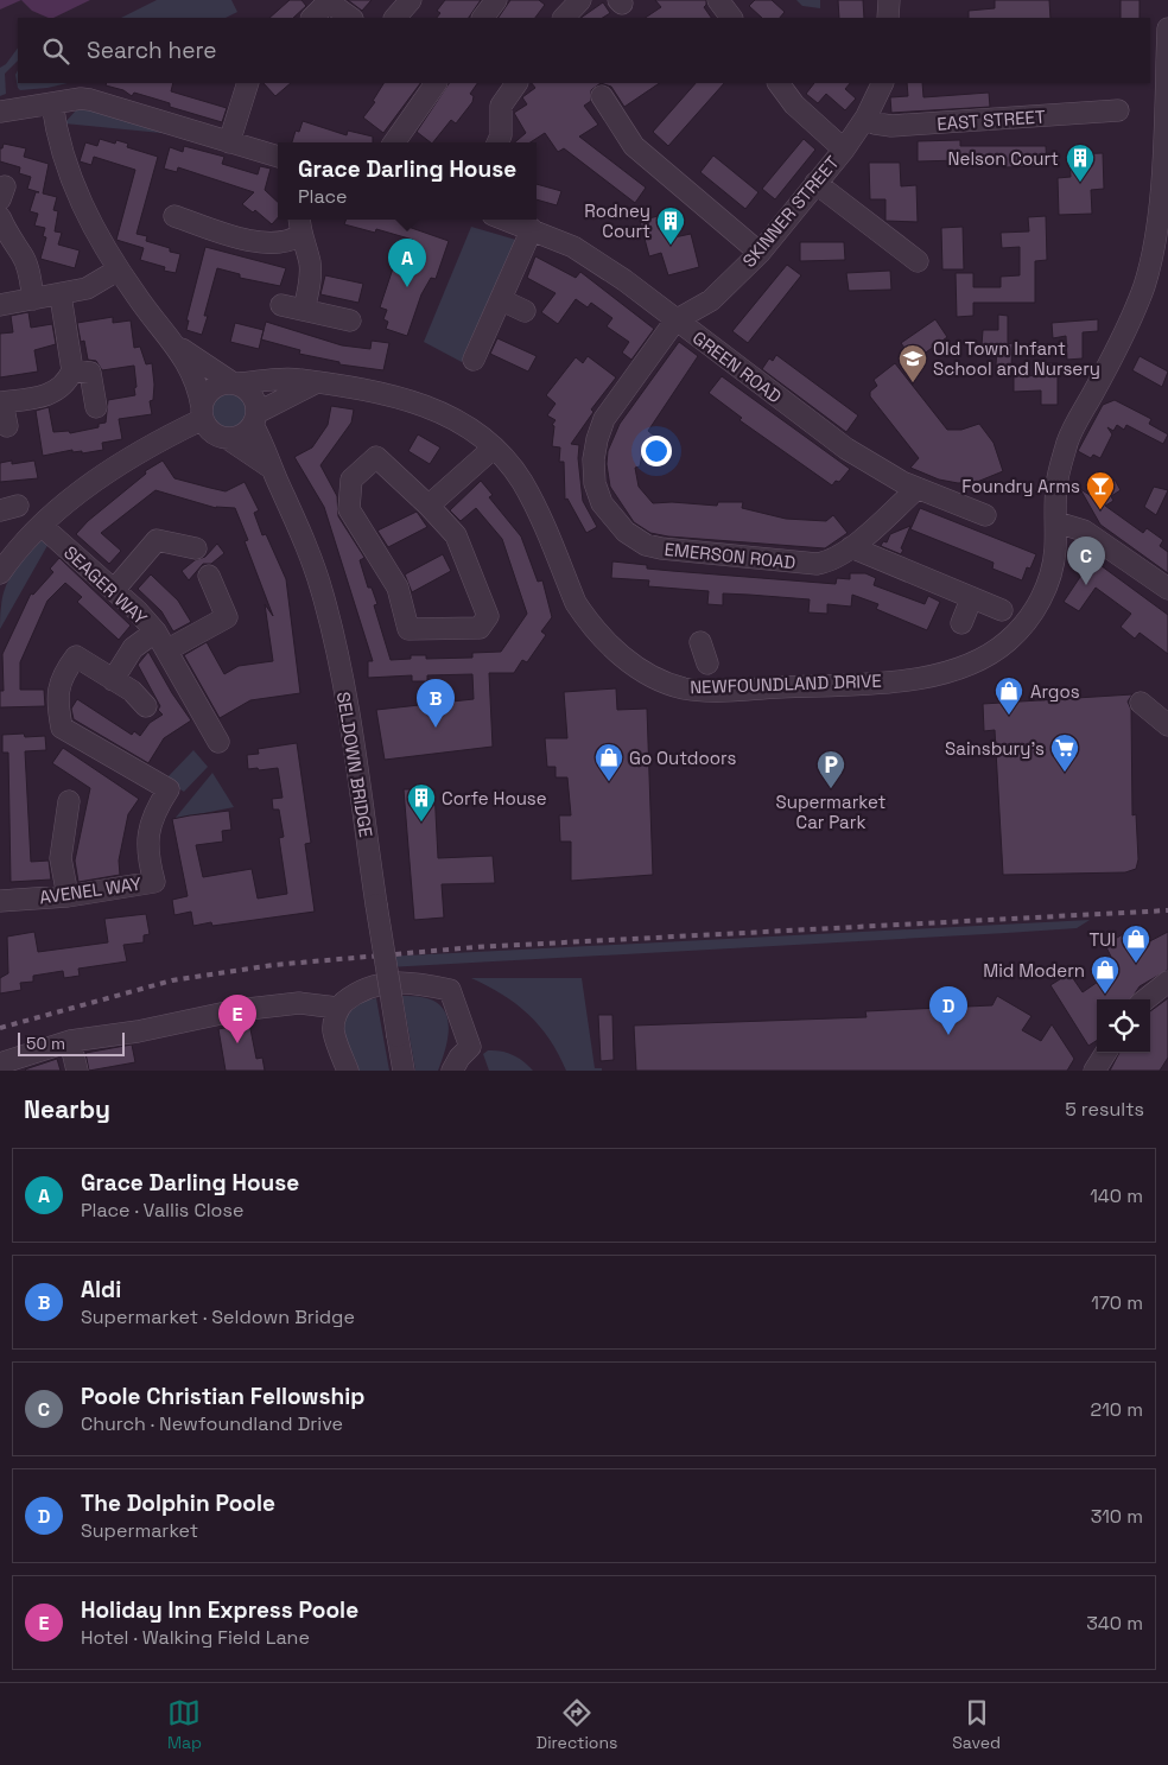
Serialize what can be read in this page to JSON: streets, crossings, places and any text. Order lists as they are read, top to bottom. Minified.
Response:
{"streets":{"street":["EAST STREET","SKINNER STREET","GREEN ROAD","EMERSON ROAD","SEAGER WAY","NEWFOUNDLAND DRIVE","SELDOWN BRIDGE","AVENEL WAY"]},"crossings":[["EAST STREET","SKINNER STREET"],["SKINNER STREET","GREEN ROAD"],["SKINNER STREET","EMERSON ROAD"],["GREEN ROAD","EMERSON ROAD"],["SEAGER WAY","NEWFOUNDLAND DRIVE"],["NEWFOUNDLAND DRIVE","SELDOWN BRIDGE"]],"places":{"building":["Nelson Court","Rodney Court","Corfe House"],"school or university":["Old Town Infant School and Nursery"],"bar":["Foundry Arms"],"shop":["Argos","Go Outdoors","TUI","Mid Modern"],"supermarket":["Sainsbury's"],"parking":["Supermarket Car Park"]},"scale_bar":"50 m","page":{"search":"Search here","popup":["Grace Darling House","Place"],"pins":["A","C","B","D","E"],"scale":"50 m","heading":["Nearby","5 results"],"list":[{"mark":"A","name":"Grace Darling House","note":"Place · Vallis Close","value":"140 m"},{"mark":"B","name":"Aldi","note":"Supermarket · Seldown Bridge","value":"170 m"},{"mark":"C","name":"Poole Christian Fellowship","note":"Church · Newfoundland Drive","value":"210 m"},{"mark":"D","name":"The Dolphin Poole","note":"Supermarket","value":"310 m"},{"mark":"E","name":"Holiday Inn Express Poole","note":"Hotel · Walking Field Lane","value":"340 m"}],"nav":["Map","Directions","Saved"]}}
